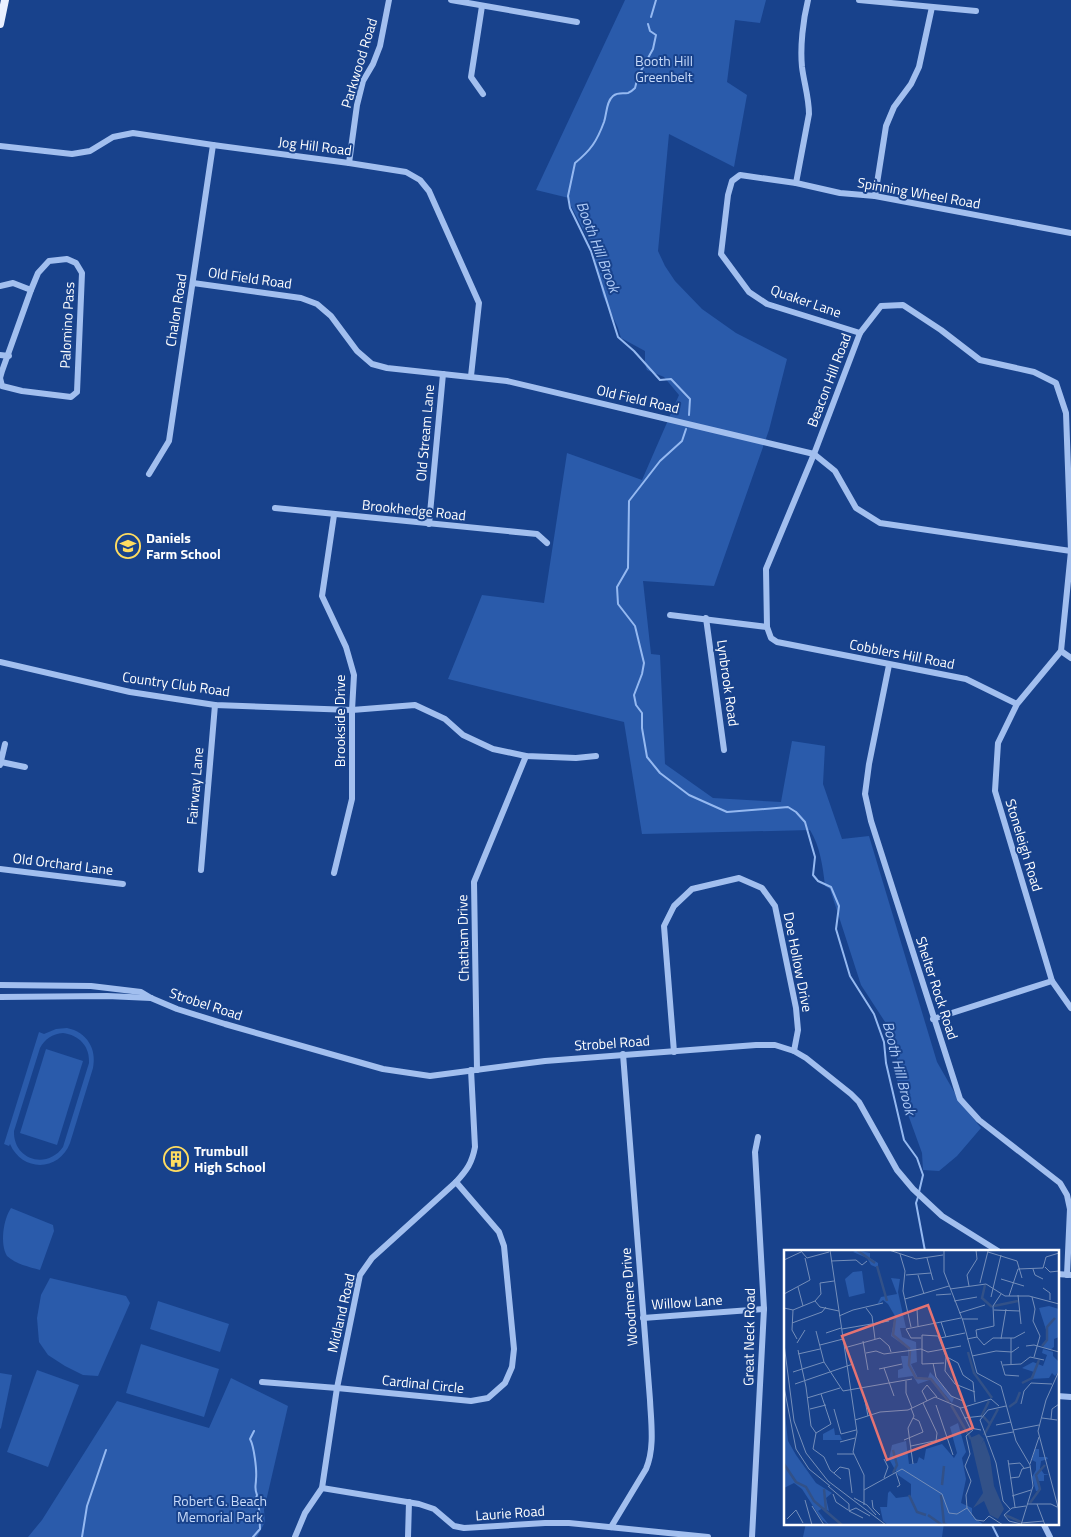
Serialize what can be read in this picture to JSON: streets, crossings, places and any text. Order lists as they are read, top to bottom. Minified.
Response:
{"streets":{"street":["Parkwood Road","Jog Hill Road","Spinning Wheel Road","Old Field Road","Quaker Lane","Chalon Road","Palomino Pass","Beacon Hill Road","Old Stream Lane","Brookhedge Road","Cobblers Hill Road","Lynbrook Road","Country Club Road","Brookside Drive","Fairway Lane","Stoneleigh Road","Old Orchard Lane","Chatham Drive","Doe Hollow Drive","Shelter Rock Road","Strobel Road","Woodmere Drive","Willow Lane","Midland Road","Great Neck Road","Cardinal Circle","Laurie Road"]},"crossings":[["Parkwood Road","Jog Hill Road"],["Jog Hill Road","Old Field Road"],["Jog Hill Road","Chalon Road"],["Spinning Wheel Road","Quaker Lane"],["Old Field Road","Chalon Road"],["Old Field Road","Beacon Hill Road"],["Old Field Road","Old Stream Lane"],["Quaker Lane","Beacon Hill Road"],["Beacon Hill Road","Cobblers Hill Road"],["Old Stream Lane","Brookhedge Road"],["Brookhedge Road","Brookside Drive"],["Cobblers Hill Road","Stoneleigh Road"],["Cobblers Hill Road","Shelter Rock Road"],["Country Club Road","Brookside Drive"],["Country Club Road","Fairway Lane"],["Country Club Road","Chatham Drive"],["Chatham Drive","Strobel Road"],["Chatham Drive","Midland Road"],["Doe Hollow Drive","Strobel Road"],["Strobel Road","Woodmere Drive"],["Strobel Road","Midland Road"],["Woodmere Drive","Willow Lane"],["Woodmere Drive","Laurie Road"],["Willow Lane","Great Neck Road"],["Midland Road","Cardinal Circle"],["Midland Road","Laurie Road"]],"water":["Booth Hill Brook"],"parks":["Booth Hill Greenbelt","Robert G. Beach Memorial Park"],"places":{"school or university":["Daniels Farm School"],"building":["Trumbull High School"]}}
